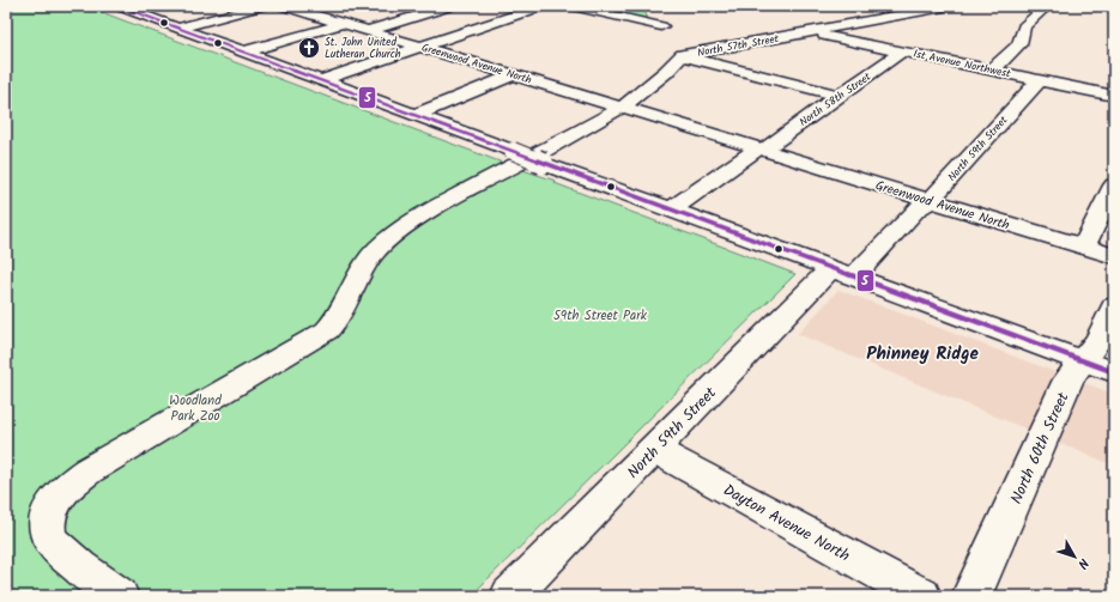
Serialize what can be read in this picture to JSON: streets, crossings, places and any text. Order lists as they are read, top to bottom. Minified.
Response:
{"streets":{"street":["North 57th Street","Greenwood Avenue North","1st Avenue Northwest","North 58th Street","North 59th Street","North 60th Street","Dayton Avenue North"]},"crossings":[["North 57th Street","Greenwood Avenue North"],["North 57th Street","1st Avenue Northwest"],["Greenwood Avenue North","North 58th Street"],["Greenwood Avenue North","North 59th Street"],["1st Avenue Northwest","North 58th Street"],["1st Avenue Northwest","North 59th Street"],["North 59th Street","Dayton Avenue North"]],"districts":["Phinney Ridge"],"parks":["59th Street Park","Woodland Park Zoo"],"places":{"church":["St. John United Lutheran Church"]},"lines":["transit line 5"],"north":"bottom right"}
